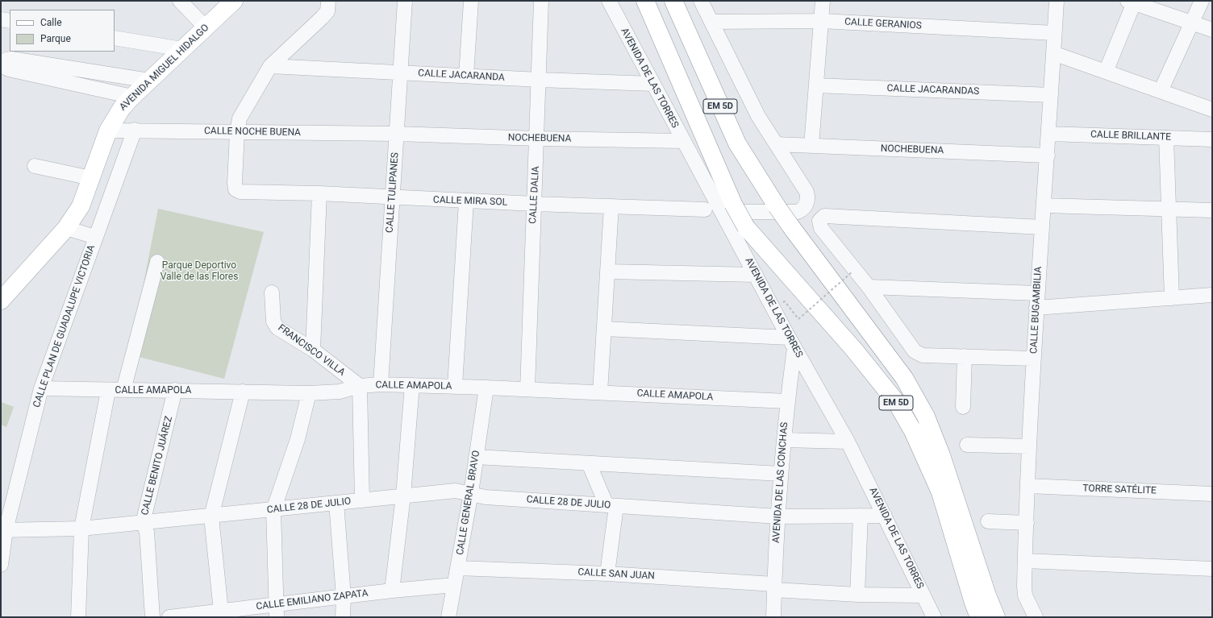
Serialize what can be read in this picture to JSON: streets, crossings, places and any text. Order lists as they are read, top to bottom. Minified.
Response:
{"streets":{"main road":["AVENIDA MIGUEL HIDALGO","EM 5D"],"street":["CALLE GERANIOS","CALLE JACARANDA","AVENIDA DE LAS TORRES","CALLE JACARANDAS","CALLE NOCHE BUENA","CALLE BRILLANTE","NOCHEBUENA","CALLE TULIPANES","CALLE DALIA","CALLE MIRA SOL","CALLE BUGAMBILIA","CALLE PLAN DE GUADALUPE VICTORIA","FRANCISCO VILLA","CALLE AMAPOLA","CALLE BENITO JUÁREZ","AVENIDA DE LAS CONCHAS","TORRE SATÉLITE","CALLE GENERAL BRAVO","CALLE 28 DE JULIO","CALLE SAN JUAN","CALLE EMILIANO ZAPATA"]},"crossings":[["CALLE GERANIOS","CALLE BUGAMBILIA"],["AVENIDA MIGUEL HIDALGO","CALLE NOCHE BUENA"],["CALLE JACARANDA","AVENIDA DE LAS TORRES"],["CALLE JACARANDA","CALLE TULIPANES"],["CALLE JACARANDA","CALLE DALIA"],["AVENIDA DE LAS TORRES","EM 5D"],["AVENIDA DE LAS TORRES","NOCHEBUENA"],["AVENIDA DE LAS TORRES","AVENIDA DE LAS CONCHAS"],["AVENIDA DE LAS TORRES","CALLE 28 DE JULIO"],["AVENIDA DE LAS TORRES","CALLE SAN JUAN"],["CALLE JACARANDAS","CALLE BUGAMBILIA"],["CALLE NOCHE BUENA","NOCHEBUENA"],["CALLE NOCHE BUENA","CALLE TULIPANES"],["CALLE NOCHE BUENA","CALLE MIRA SOL"],["CALLE NOCHE BUENA","CALLE PLAN DE GUADALUPE VICTORIA"],["CALLE BRILLANTE","CALLE BUGAMBILIA"],["NOCHEBUENA","CALLE TULIPANES"],["NOCHEBUENA","CALLE DALIA"],["NOCHEBUENA","CALLE BUGAMBILIA"],["CALLE TULIPANES","CALLE MIRA SOL"],["CALLE TULIPANES","CALLE AMAPOLA"],["CALLE DALIA","CALLE MIRA SOL"],["CALLE DALIA","CALLE AMAPOLA"],["CALLE BUGAMBILIA","TORRE SATÉLITE"],["CALLE PLAN DE GUADALUPE VICTORIA","CALLE AMAPOLA"],["CALLE PLAN DE GUADALUPE VICTORIA","CALLE 28 DE JULIO"],["FRANCISCO VILLA","CALLE AMAPOLA"],["CALLE AMAPOLA","CALLE BENITO JUÁREZ"],["CALLE AMAPOLA","AVENIDA DE LAS CONCHAS"],["CALLE AMAPOLA","CALLE GENERAL BRAVO"],["CALLE BENITO JUÁREZ","CALLE 28 DE JULIO"],["AVENIDA DE LAS CONCHAS","CALLE 28 DE JULIO"],["AVENIDA DE LAS CONCHAS","CALLE SAN JUAN"],["CALLE GENERAL BRAVO","CALLE 28 DE JULIO"],["CALLE GENERAL BRAVO","CALLE SAN JUAN"],["CALLE GENERAL BRAVO","CALLE EMILIANO ZAPATA"],["CALLE 28 DE JULIO","CALLE SAN JUAN"]],"parks":["Parque Deportivo Valle de las Flores"],"legend":["Calle","Parque"]}
